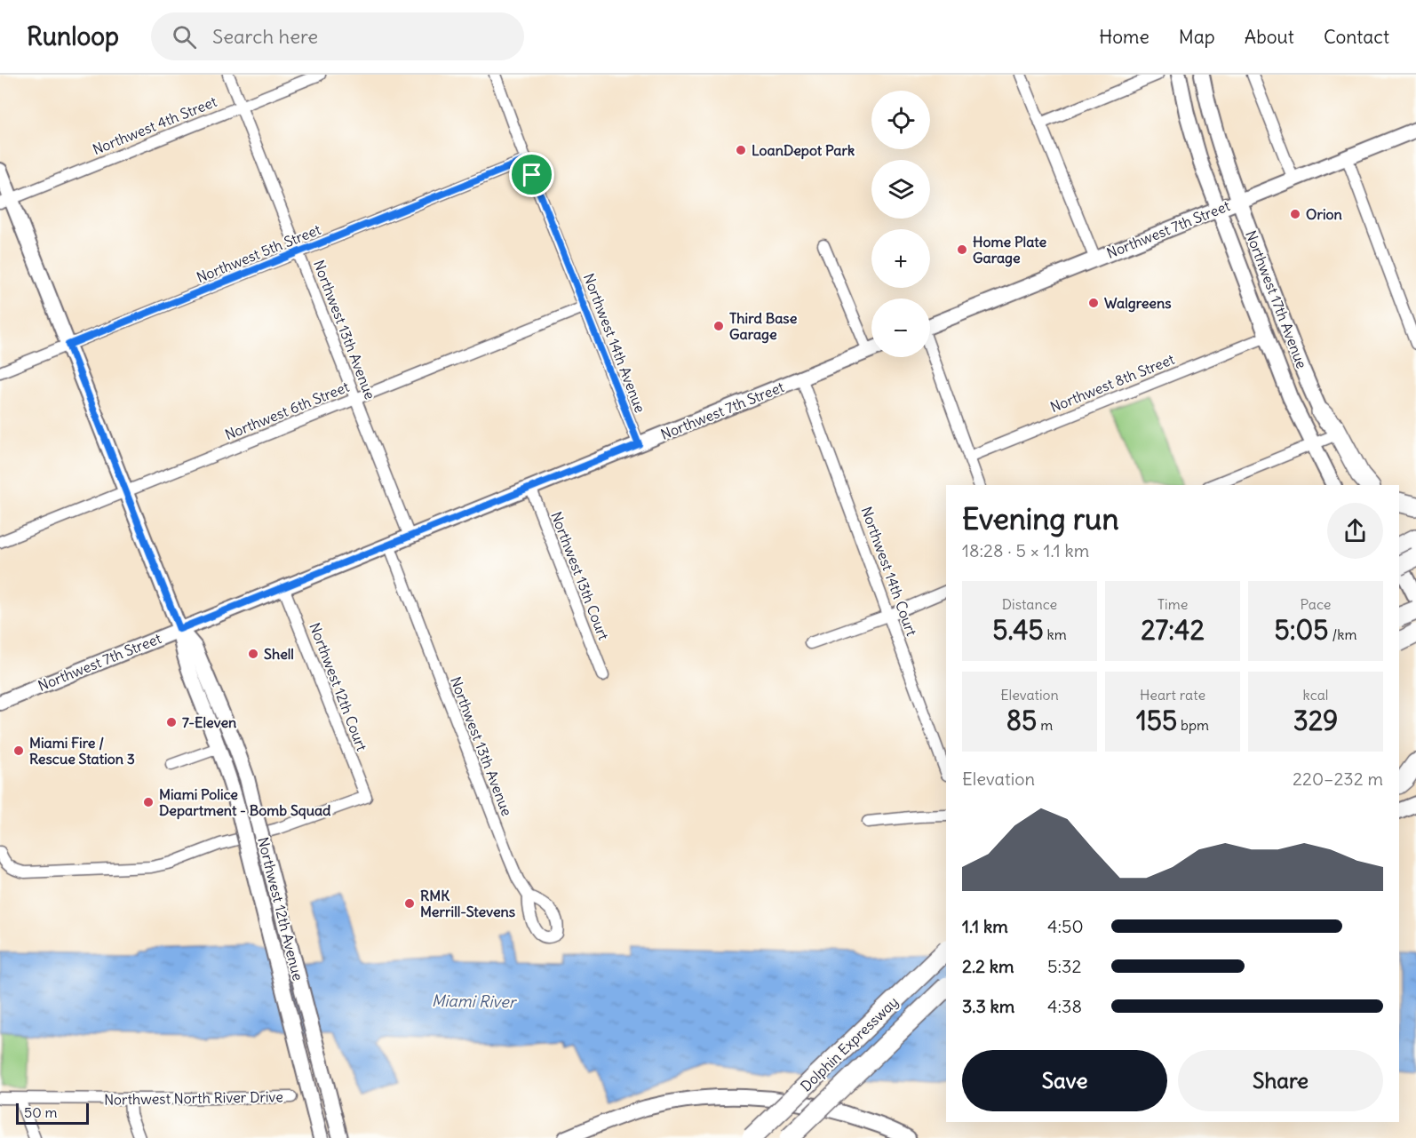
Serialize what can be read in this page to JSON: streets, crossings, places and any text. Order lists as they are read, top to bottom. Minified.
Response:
{"streets":{"highway":["Dolphin Expressway"],"main road":["Northwest 7th Street","Northwest 17th Avenue","Northwest 12th Avenue"],"street":["Northwest 4th Street","Northwest 5th Street","Northwest 13th Avenue","Northwest 14th Avenue","Northwest 8th Street","Northwest 6th Street","Northwest 14th Court","Northwest 13th Court","Northwest 12th Court","Northwest North River Drive"]},"crossings":[["Northwest 4th Street","Northwest 13th Avenue"],["Northwest 4th Street","Northwest 12th Avenue"],["Northwest 7th Street","Northwest 17th Avenue"],["Northwest 7th Street","Northwest 13th Avenue"],["Northwest 7th Street","Northwest 14th Avenue"],["Northwest 7th Street","Northwest 14th Court"],["Northwest 7th Street","Northwest 13th Court"],["Northwest 7th Street","Northwest 12th Court"],["Northwest 7th Street","Northwest 12th Avenue"],["Northwest 5th Street","Northwest 13th Avenue"],["Northwest 5th Street","Northwest 14th Avenue"],["Northwest 5th Street","Northwest 12th Avenue"],["Northwest 17th Avenue","Northwest 8th Street"],["Northwest 13th Avenue","Northwest 6th Street"],["Northwest 14th Avenue","Northwest 6th Street"],["Northwest 6th Street","Northwest 12th Avenue"]],"water":["Miami River"],"places":["LoanDepot Park","Orion","Home Plate Garage","Walgreens","Third Base Garage","Shell","7-Eleven","Miami Fire / Rescue Station 3","Miami Police Department - Bomb Squad","RMK Merrill-Stevens"],"scale_bar":"50 m","page":{"header":"Runloop","search":"Search here","nav":["Home","Map","About","Contact"],"map_buttons":["+","−"],"heading":["Evening run","18:28 · 5 × 1.1 km"],"stats":[["Distance","5.45 km"],["Time","27:42"],["Pace","5:05 /km"],["Elevation","85 m"],["Heart rate","155 bpm"],["kcal","329"]],"chart":["Elevation","220–232 m"],"list":[{"name":"1.1 km","note":"4:50"},{"name":"2.2 km","note":"5:32"},{"name":"3.3 km","note":"4:38"}],"buttons":["Save","Share"],"scale":"50 m"}}
